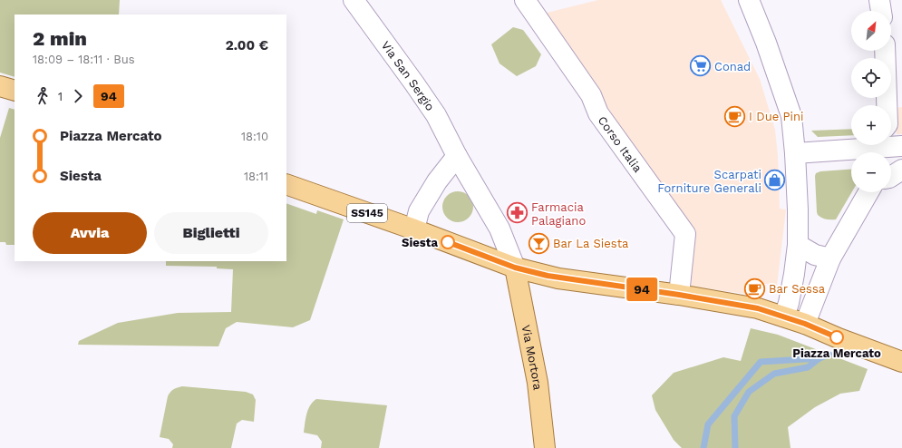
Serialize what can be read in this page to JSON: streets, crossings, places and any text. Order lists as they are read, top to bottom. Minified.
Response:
{"streets":{"main road":["SS145","Via Mortora"],"street":["Via San Sergio","Corso Italia"]},"crossings":[["Via San Sergio","SS145"],["Via San Sergio","Via Mortora"],["Corso Italia","SS145"],["SS145","Via Mortora"]],"places":{"supermarket":["Conad"],"cafe":["I Due Pini","Bar Sessa"],"shop":["Scarpati Forniture Generali"],"pharmacy":["Farmacia Palagiano"],"other":["Siesta","Piazza Mercato"],"bar":["Bar La Siesta"]},"lines":["bus line 94"],"north":"top right","page":{"on_map":"94","map_buttons":["+","−"],"heading":["2 min","18:09 – 18:11 · Bus","2.00 €"],"legs":["1","94"],"list":[{"name":"Piazza Mercato","value":"18:10"},{"name":"Siesta","value":"18:11"}],"buttons":["Avvia","Biglietti"]}}
